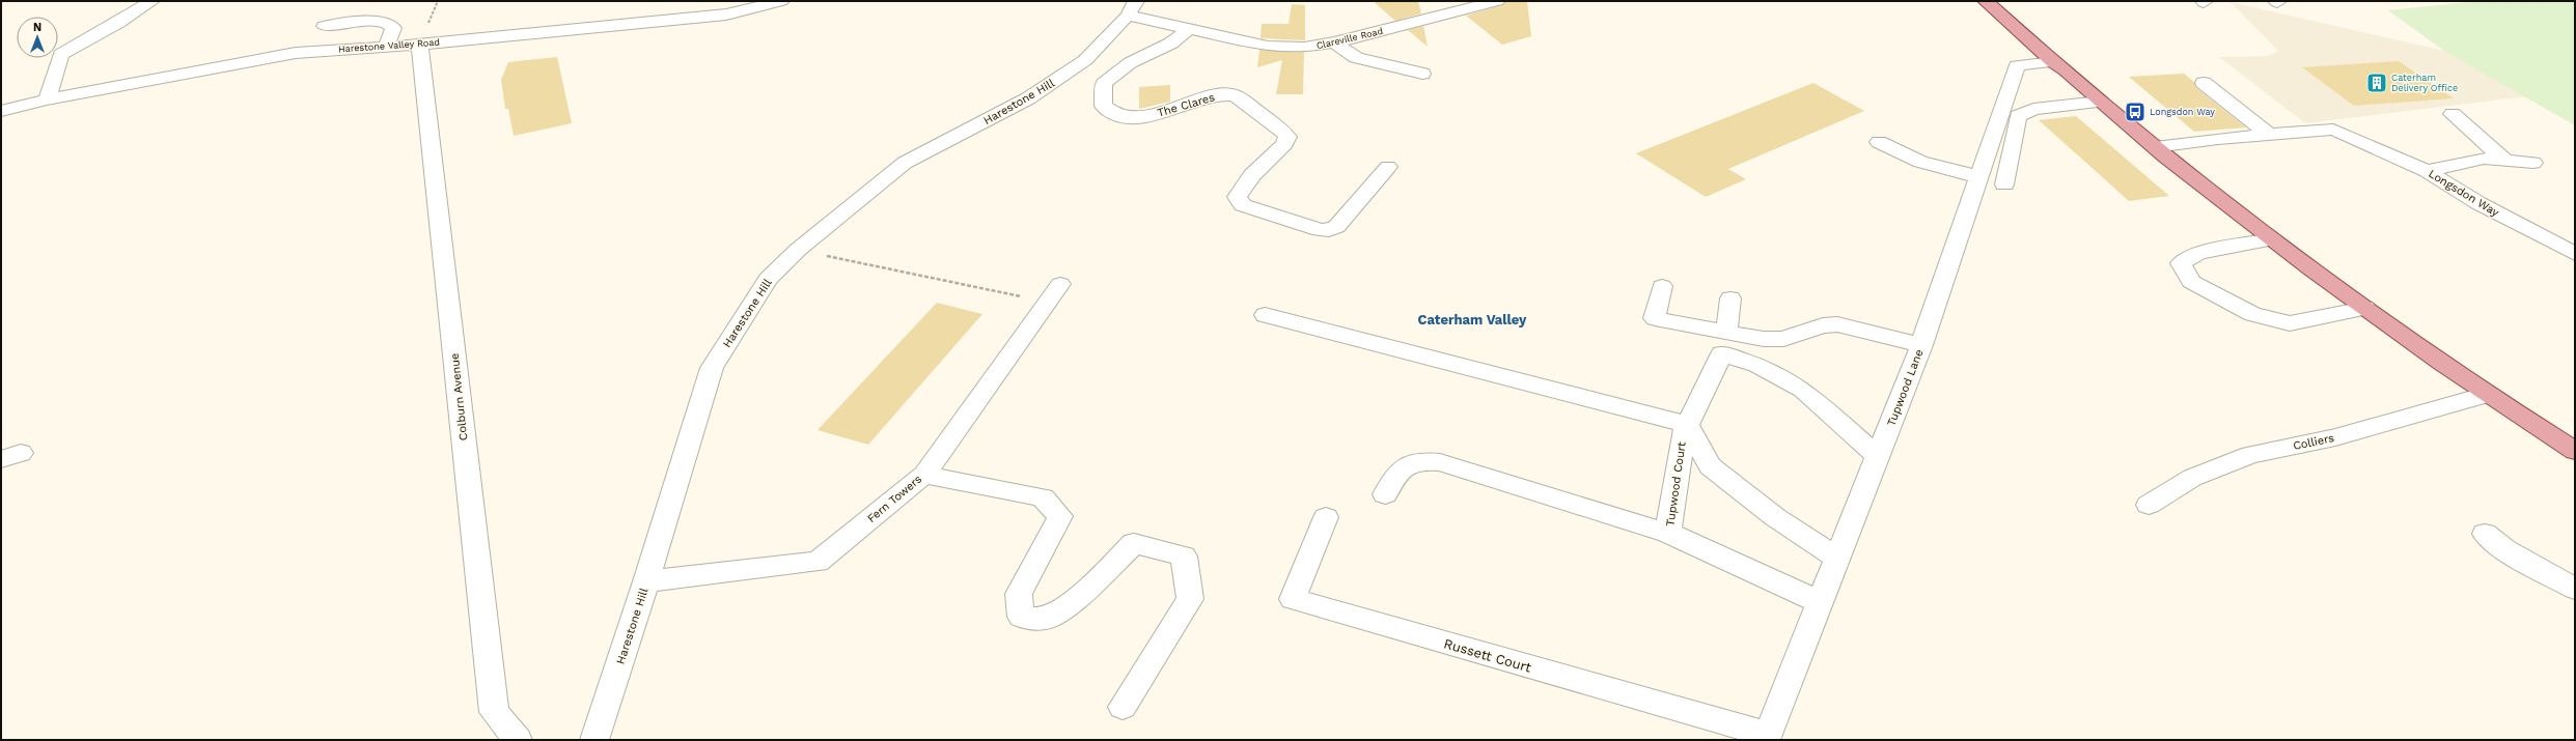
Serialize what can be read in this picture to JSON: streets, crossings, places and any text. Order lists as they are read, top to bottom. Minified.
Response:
{"streets":{"street":["Clareville Road","Harestone Valley Road","Harestone Hill","The Clares","Longsdon Way","Tupwood Lane","Colburn Avenue","Colliers","Tupwood Court","Fern Towers","Russett Court"]},"crossings":[["Clareville Road","Harestone Hill"],["Clareville Road","The Clares"],["Harestone Valley Road","Colburn Avenue"],["Harestone Hill","Fern Towers"],["Tupwood Lane","Tupwood Court"],["Tupwood Lane","Russett Court"]],"districts":["Caterham Valley"],"places":{"building":["Caterham Delivery Office"],"bus stop":["Longsdon Way"]},"north":"top"}
